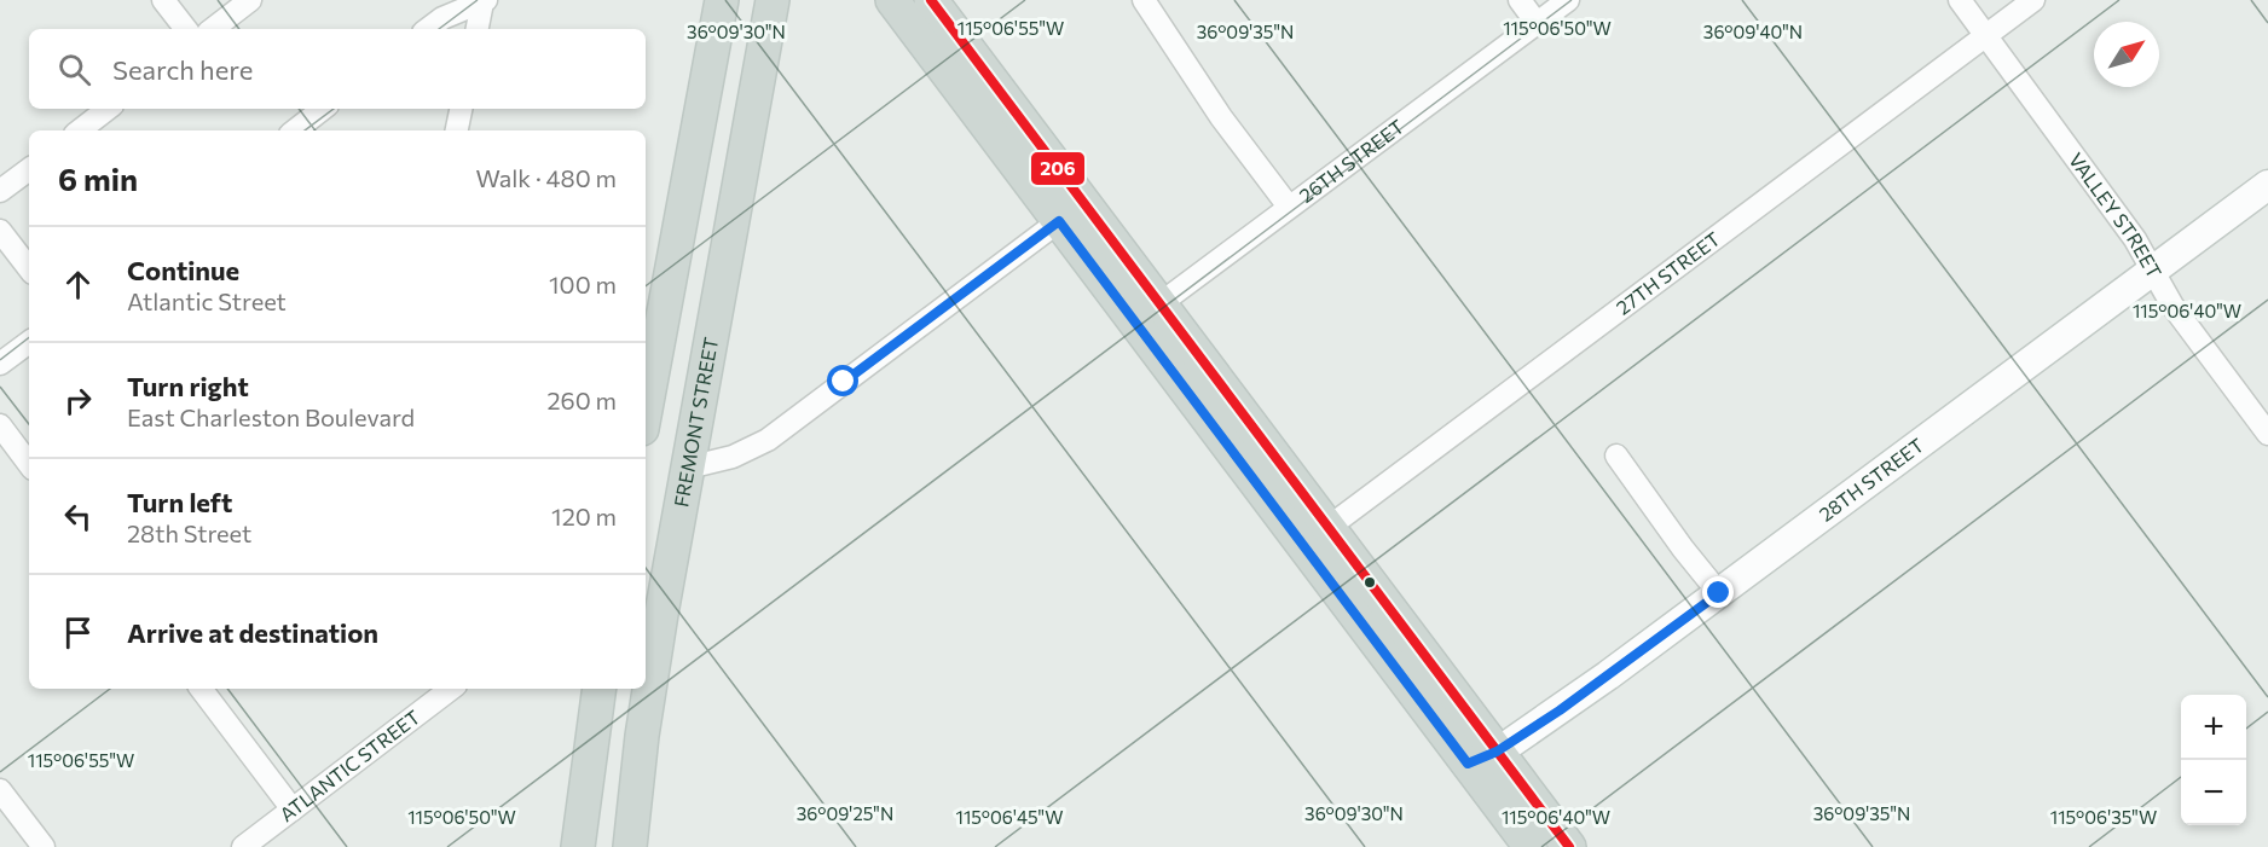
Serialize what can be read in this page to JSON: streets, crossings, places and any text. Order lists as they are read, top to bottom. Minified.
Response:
{"streets":{"main road":["FREMONT STREET"],"street":["26TH STREET","VALLEY STREET","27TH STREET","28TH STREET","ATLANTIC STREET"]},"crossings":[["VALLEY STREET","27TH STREET"],["VALLEY STREET","28TH STREET"]],"lines":["transit line 206"],"north":"top right","page":{"search":"Search here","heading":["6 min","Walk · 480 m"],"list":[["Continue","Atlantic Street","100 m"],["Turn right","East Charleston Boulevard","260 m"],["Turn left","28th Street","120 m"],"Arrive at destination"],"map_buttons":["+","−"]},"coordinates":["115°06'55\"W","115°06'50\"W","36°09'30\"N","36°09'35\"N","36°09'40\"N","115°06'40\"W","36°09'25\"N","115°06'45\"W","115°06'35\"W"]}
